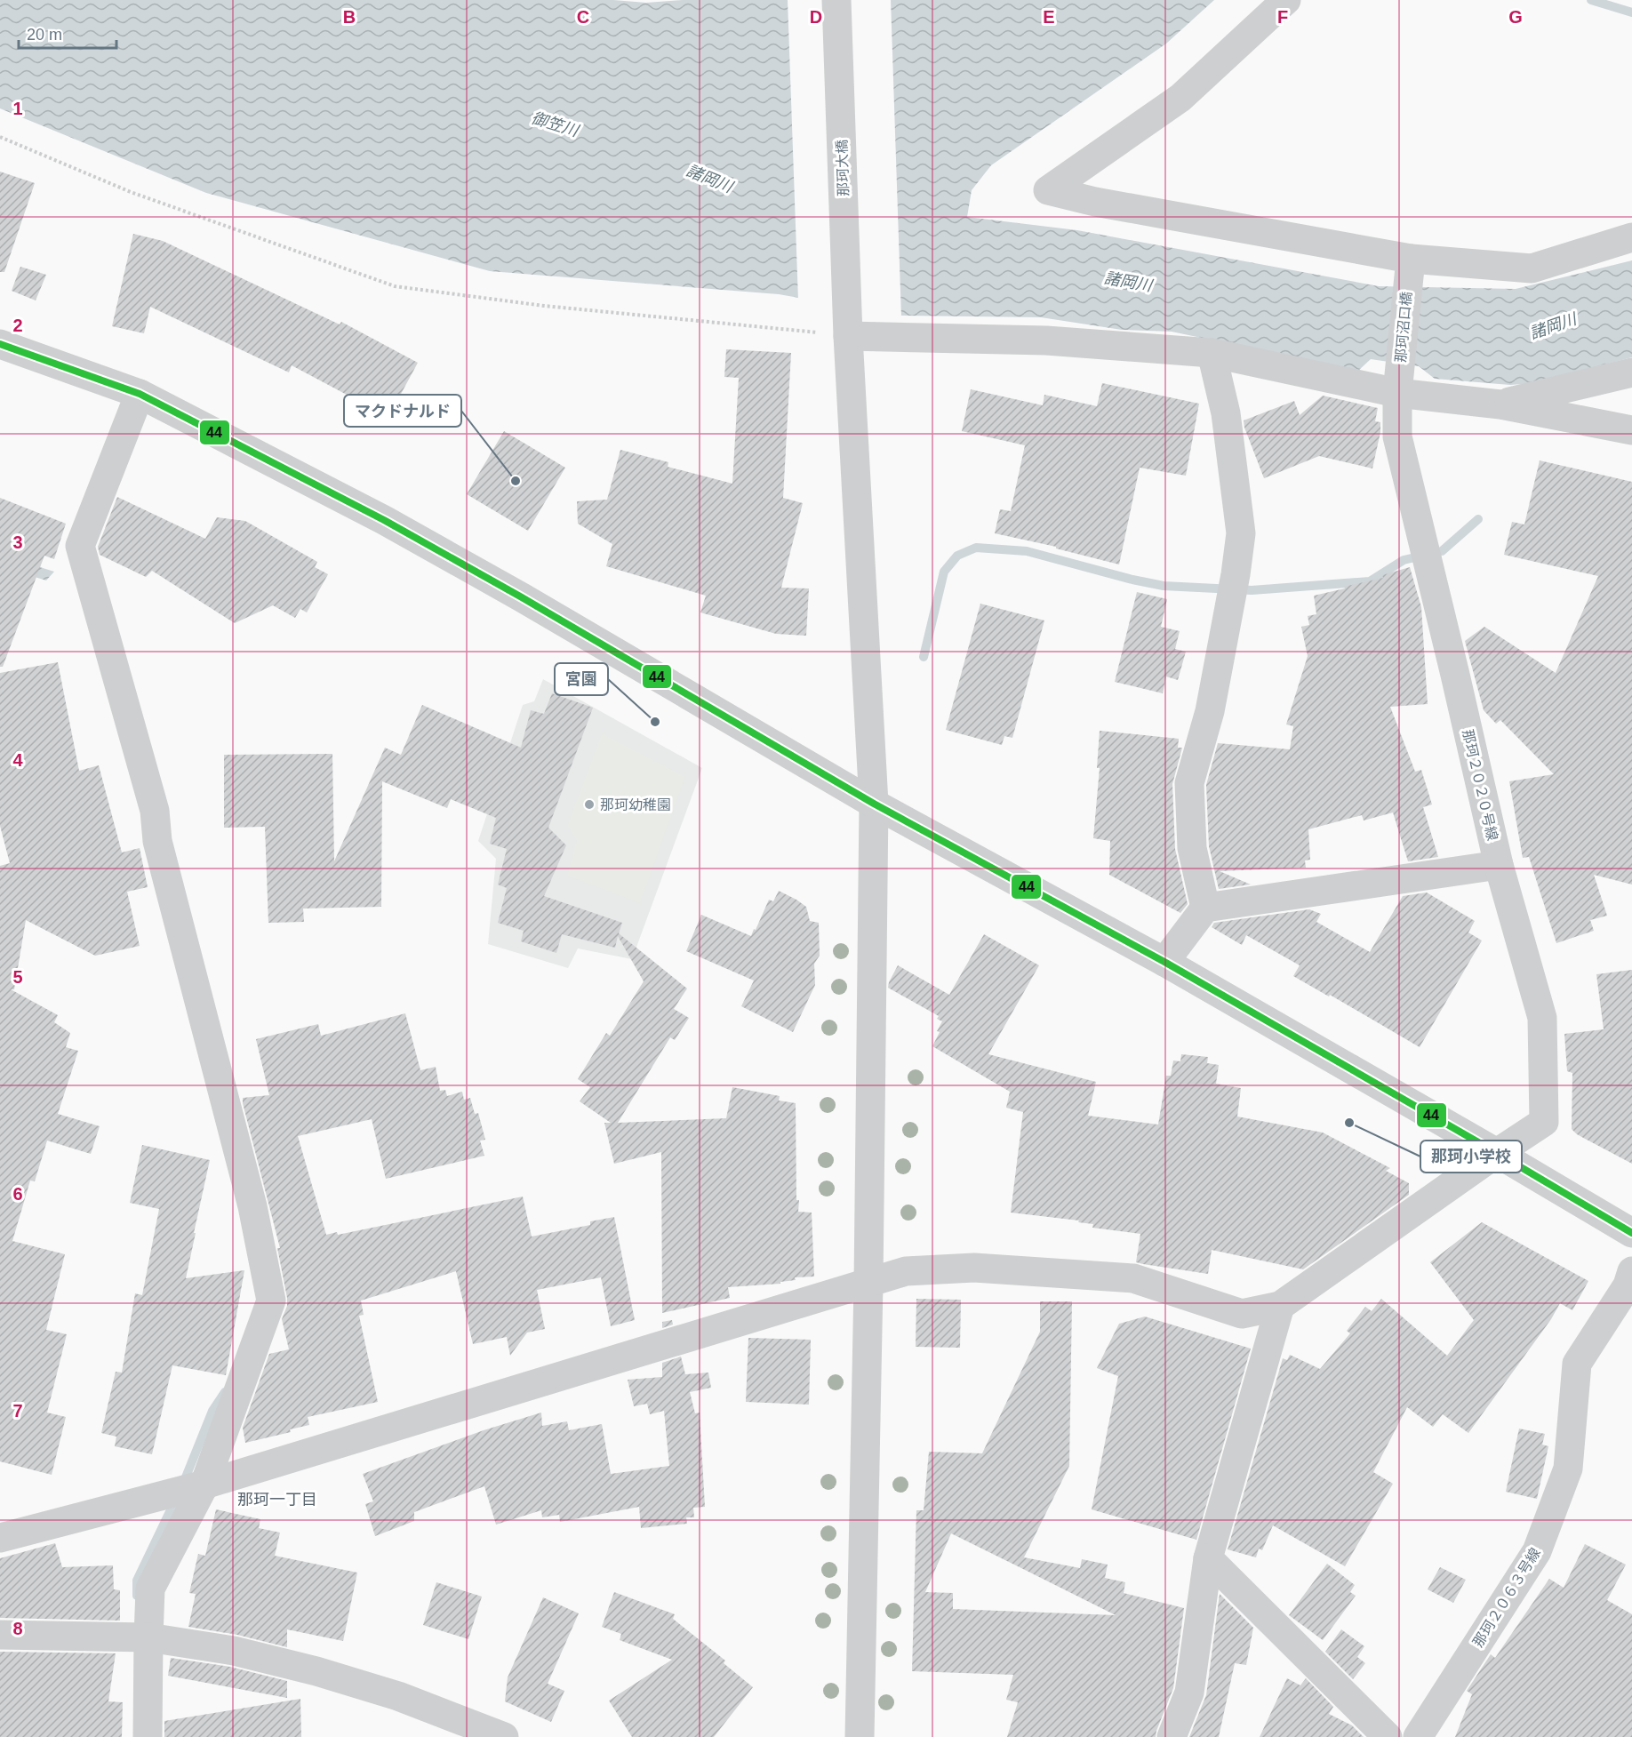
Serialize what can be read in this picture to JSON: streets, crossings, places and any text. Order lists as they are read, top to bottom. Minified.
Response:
{"streets":{"street":["那珂大橋","那珂沼口橋","那珂２０２０号線","那珂２０６３号線"]},"crossings":[["那珂沼口橋","那珂２０２０号線"]],"districts":["那珂一丁目"],"water":["御笠川","諸岡川"],"places":["マクドナルド","宮園","那珂幼稚園","那珂小学校"],"lines":["transit line 44"],"scale_bar":"20 m","grid":{"columns":["B","C","D","E","F","G"],"rows":["1","2","3","4","5","6","7","8"]}}
